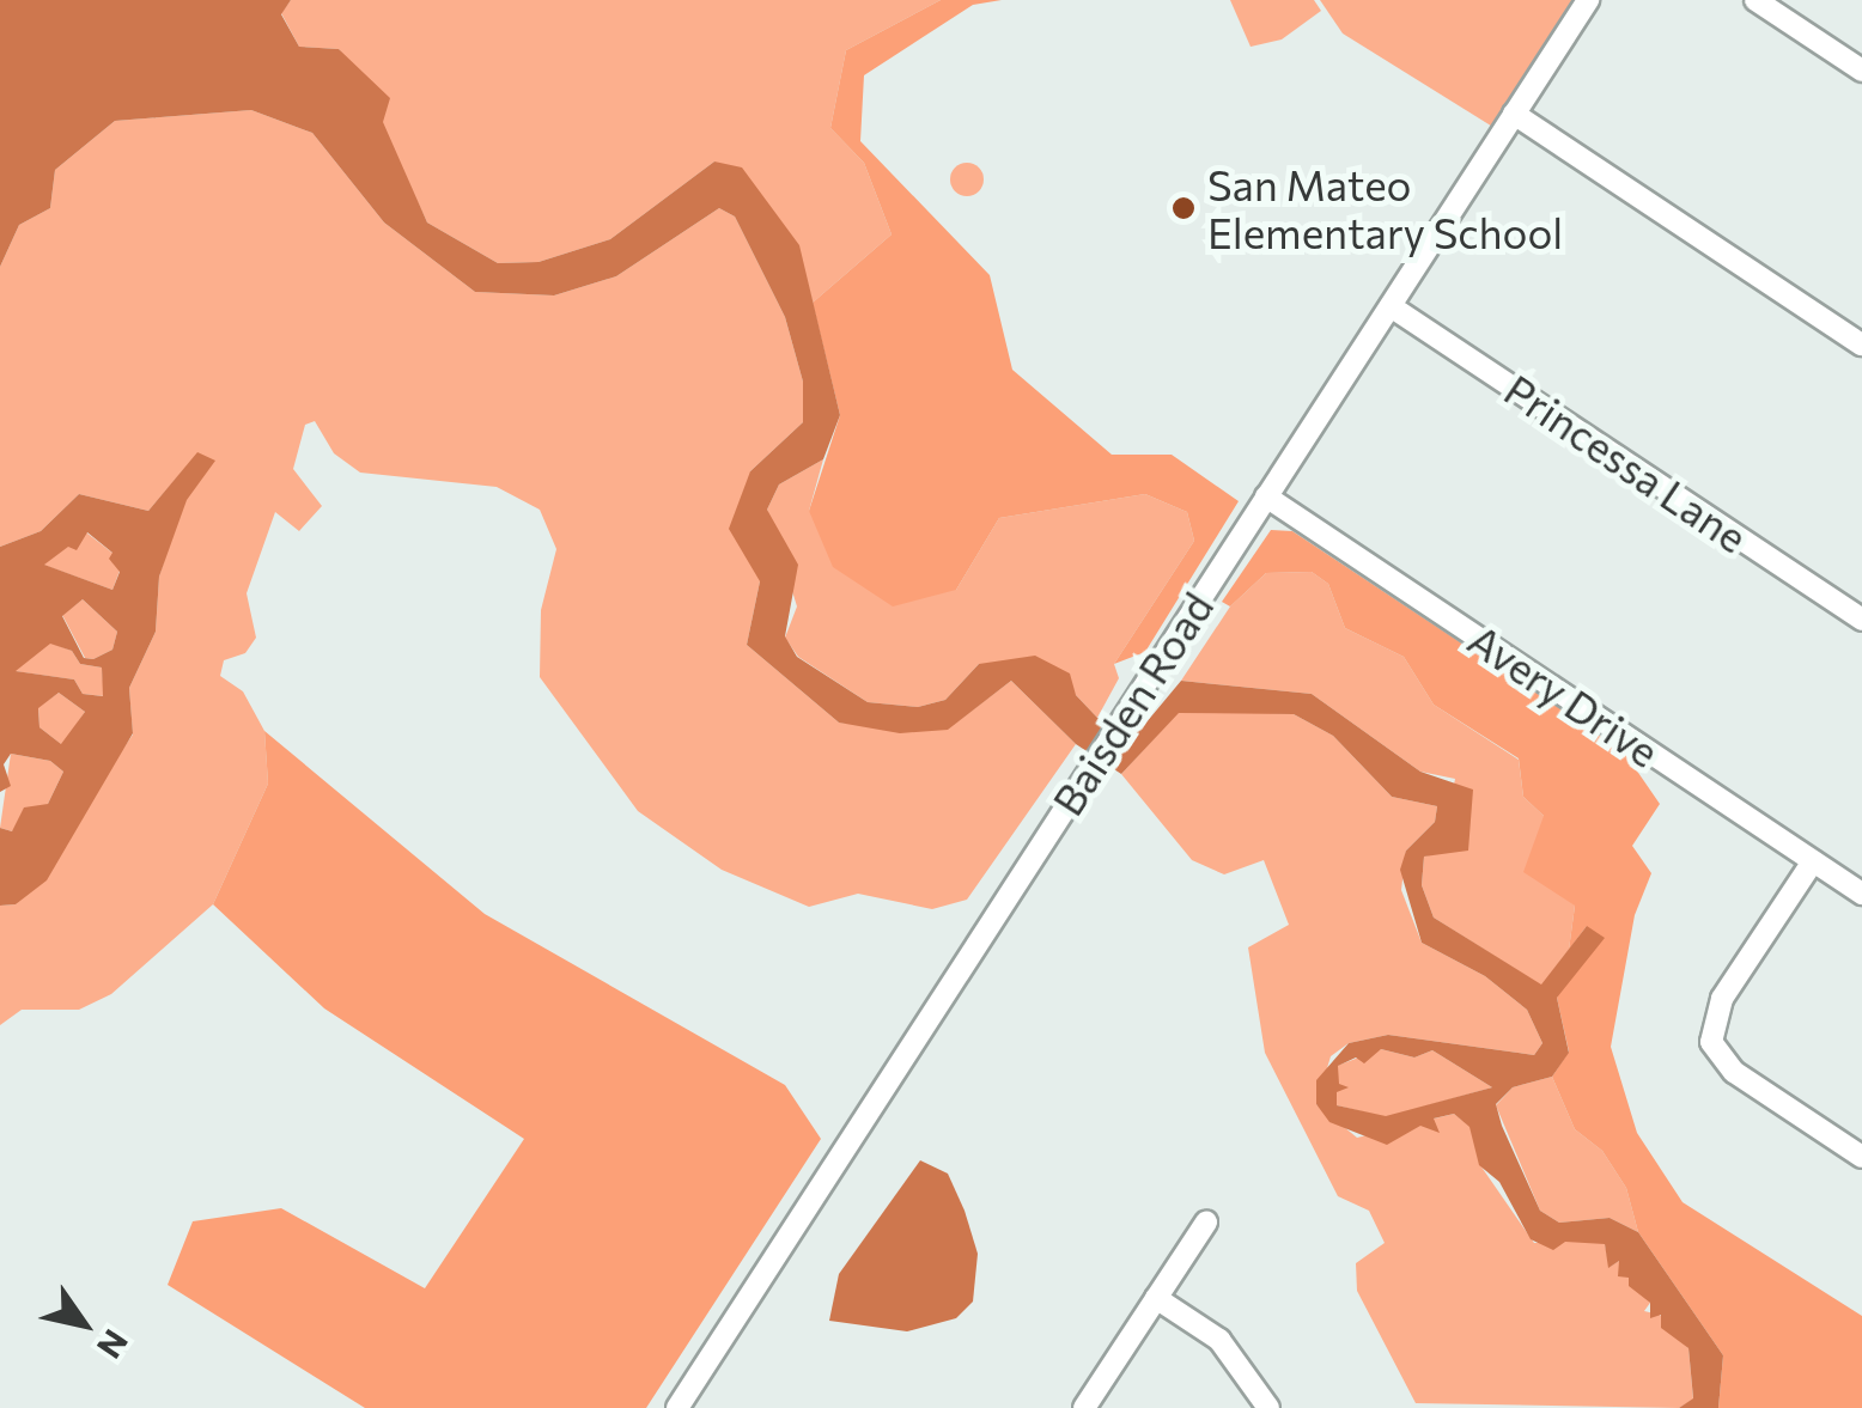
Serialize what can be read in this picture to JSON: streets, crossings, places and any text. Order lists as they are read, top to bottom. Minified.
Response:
{"streets":{"street":["Princessa Lane","Avery Drive","Baisden Road"]},"crossings":[["Princessa Lane","Baisden Road"],["Avery Drive","Baisden Road"]],"places":["San Mateo Elementary School"],"north":"bottom right"}
